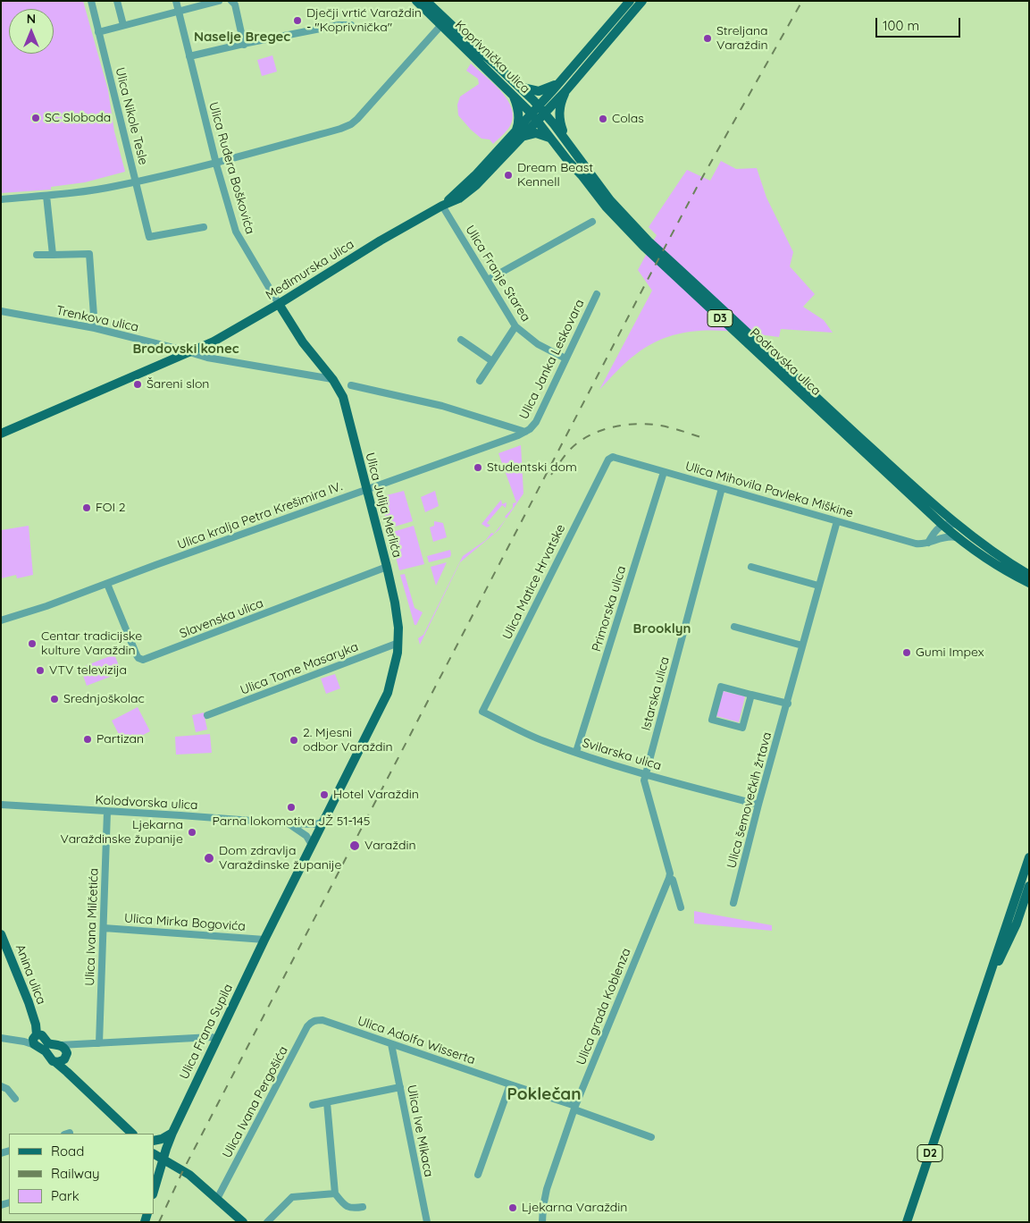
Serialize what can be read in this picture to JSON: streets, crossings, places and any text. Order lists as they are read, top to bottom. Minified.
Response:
{"streets":{"main road":["Koprivnička ulica","Međimurska ulica","D3","Podravska ulica","Ulica Julija Merlića","Anina ulica","Ulica Frana Supila","D2"],"street":["Ulica Nikole Tesle","Ulica Ruđera Boškovića","Ulica Franje Starea","Trenkova ulica","Ulica Janka Leskovara","Ulica Mihovila Pavleka Miškine","Ulica kralja Petra Krešimira IV.","Ulica Matice Hrvatske","Primorska ulica","Slavenska ulica","Ulica Tome Masaryka","Istarska ulica","Svilarska ulica","Ulica šemovečkih žrtava","Kolodvorska ulica","Ulica Mirka Bogovića","Ulica Ivana Milčetića","Ulica grada Koblenza","Ulica Adolfa Wisserta","Ulica Ivana Pergošića","Ulica Ive Mikaca"]},"crossings":[["Koprivnička ulica","Međimurska ulica"],["Koprivnička ulica","Podravska ulica"],["Ulica Ruđera Boškovića","Međimurska ulica"],["Ulica Ruđera Boškovića","Ulica Julija Merlića"],["Međimurska ulica","Ulica Franje Starea"],["Međimurska ulica","D3"],["Međimurska ulica","Trenkova ulica"],["Međimurska ulica","Podravska ulica"],["Međimurska ulica","Ulica Julija Merlića"],["Ulica Franje Starea","Ulica Janka Leskovara"],["D3","Podravska ulica"],["Ulica Janka Leskovara","Ulica kralja Petra Krešimira IV."],["Podravska ulica","Ulica Mihovila Pavleka Miškine"],["Ulica Mihovila Pavleka Miškine","Ulica Matice Hrvatske"],["Ulica Mihovila Pavleka Miškine","Primorska ulica"],["Ulica Mihovila Pavleka Miškine","Istarska ulica"],["Ulica Mihovila Pavleka Miškine","Ulica šemovečkih žrtava"],["Ulica Julija Merlića","Ulica kralja Petra Krešimira IV."],["Ulica Julija Merlića","Slavenska ulica"],["Ulica Julija Merlića","Ulica Tome Masaryka"],["Ulica Julija Merlića","Kolodvorska ulica"],["Ulica Julija Merlića","Ulica Frana Supila"],["Ulica kralja Petra Krešimira IV.","Slavenska ulica"],["Ulica Matice Hrvatske","Svilarska ulica"],["Primorska ulica","Svilarska ulica"],["Istarska ulica","Svilarska ulica"],["Istarska ulica","Ulica grada Koblenza"],["Svilarska ulica","Ulica šemovečkih žrtava"],["Kolodvorska ulica","Ulica Ivana Milčetića"],["Kolodvorska ulica","Ulica Frana Supila"],["Ulica Mirka Bogovića","Ulica Ivana Milčetića"],["Ulica Mirka Bogovića","Ulica Frana Supila"],["Ulica grada Koblenza","Ulica Adolfa Wisserta"],["Ulica Adolfa Wisserta","Ulica Ivana Pergošića"],["Ulica Adolfa Wisserta","Ulica Ive Mikaca"]],"districts":["Naselje Bregec","Brodovski konec","Brooklyn","Poklečan"],"places":["Dječji vrtić Varaždin - \"Koprivnička\"","Streljana Varaždin","SC Sloboda","Colas","Dream Beast Kennell","Šareni slon","Studentski dom","FOI 2","Centar tradicijske kulture Varaždin","Gumi Impex","VTV televizija","Srednjoškolac","Partizan","2. Mjesni odbor Varaždin","Hotel Varaždin","Parna lokomotiva JŽ 51-145","Ljekarna Varaždinske županije","Varaždin","Dom zdravlja Varaždinske županije","Ljekarna Varaždin"],"legend":["Road","Railway","Park"],"scale_bar":"100 m","north":"top"}
